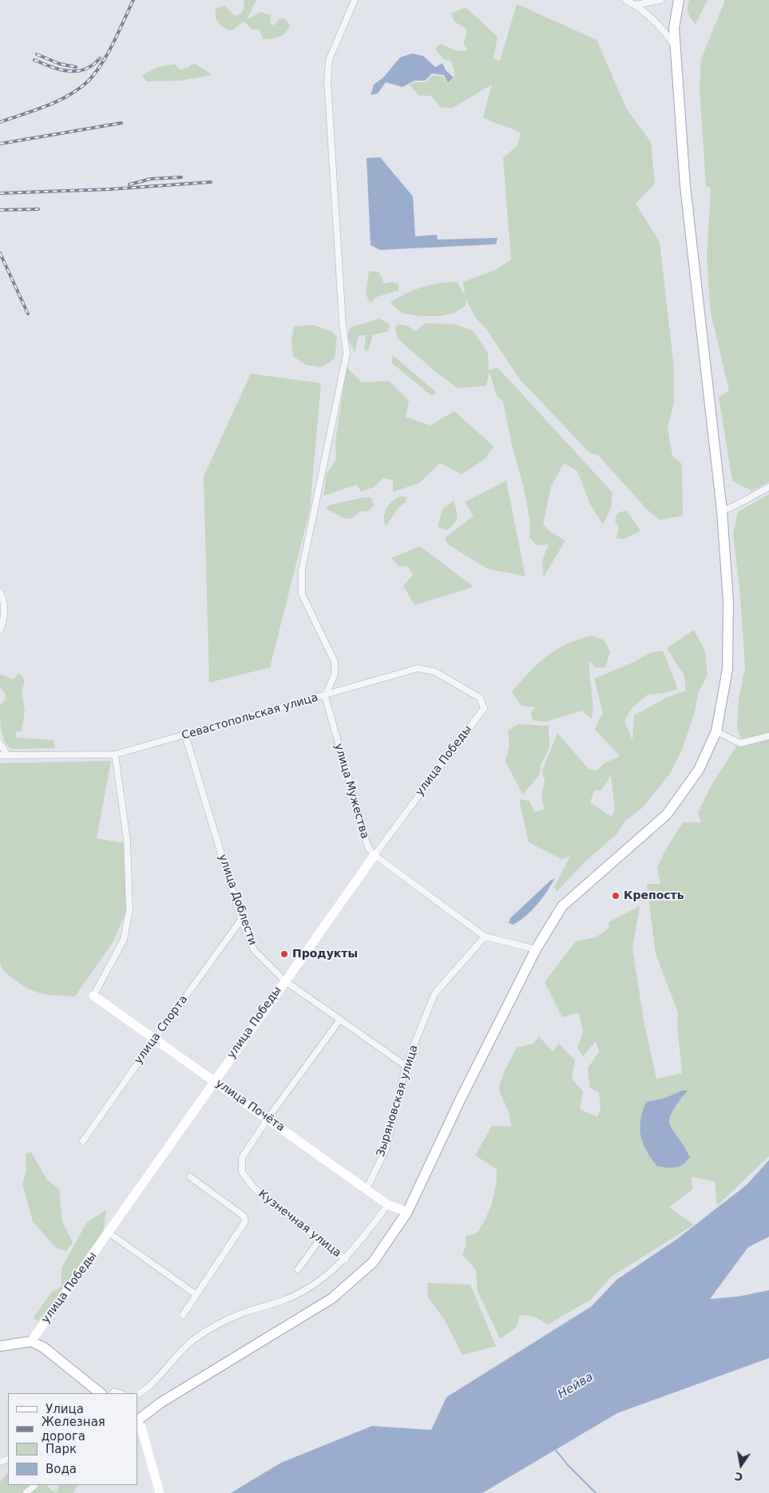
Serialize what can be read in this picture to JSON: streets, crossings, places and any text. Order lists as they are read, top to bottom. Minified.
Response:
{"streets":{"street":["Севастопольская улица","улица Победы","улица Мужества","улица Доблести","улица Спорта","Зыряновская улица","улица Почёта","Кузнечная улица"]},"crossings":[["Севастопольская улица","улица Победы"],["Севастопольская улица","улица Мужества"],["Севастопольская улица","улица Доблести"],["улица Победы","улица Мужества"],["улица Победы","улица Доблести"],["улица Победы","улица Почёта"],["улица Мужества","Зыряновская улица"],["улица Доблести","улица Спорта"],["улица Доблести","Зыряновская улица"],["улица Доблести","Кузнечная улица"],["улица Спорта","улица Почёта"],["Зыряновская улица","улица Почёта"],["улица Почёта","Кузнечная улица"]],"water":["Нейва"],"places":["Крепость","Продукты"],"legend":["Улица","Железная дорога","Парк","Вода"],"north":"bottom"}
